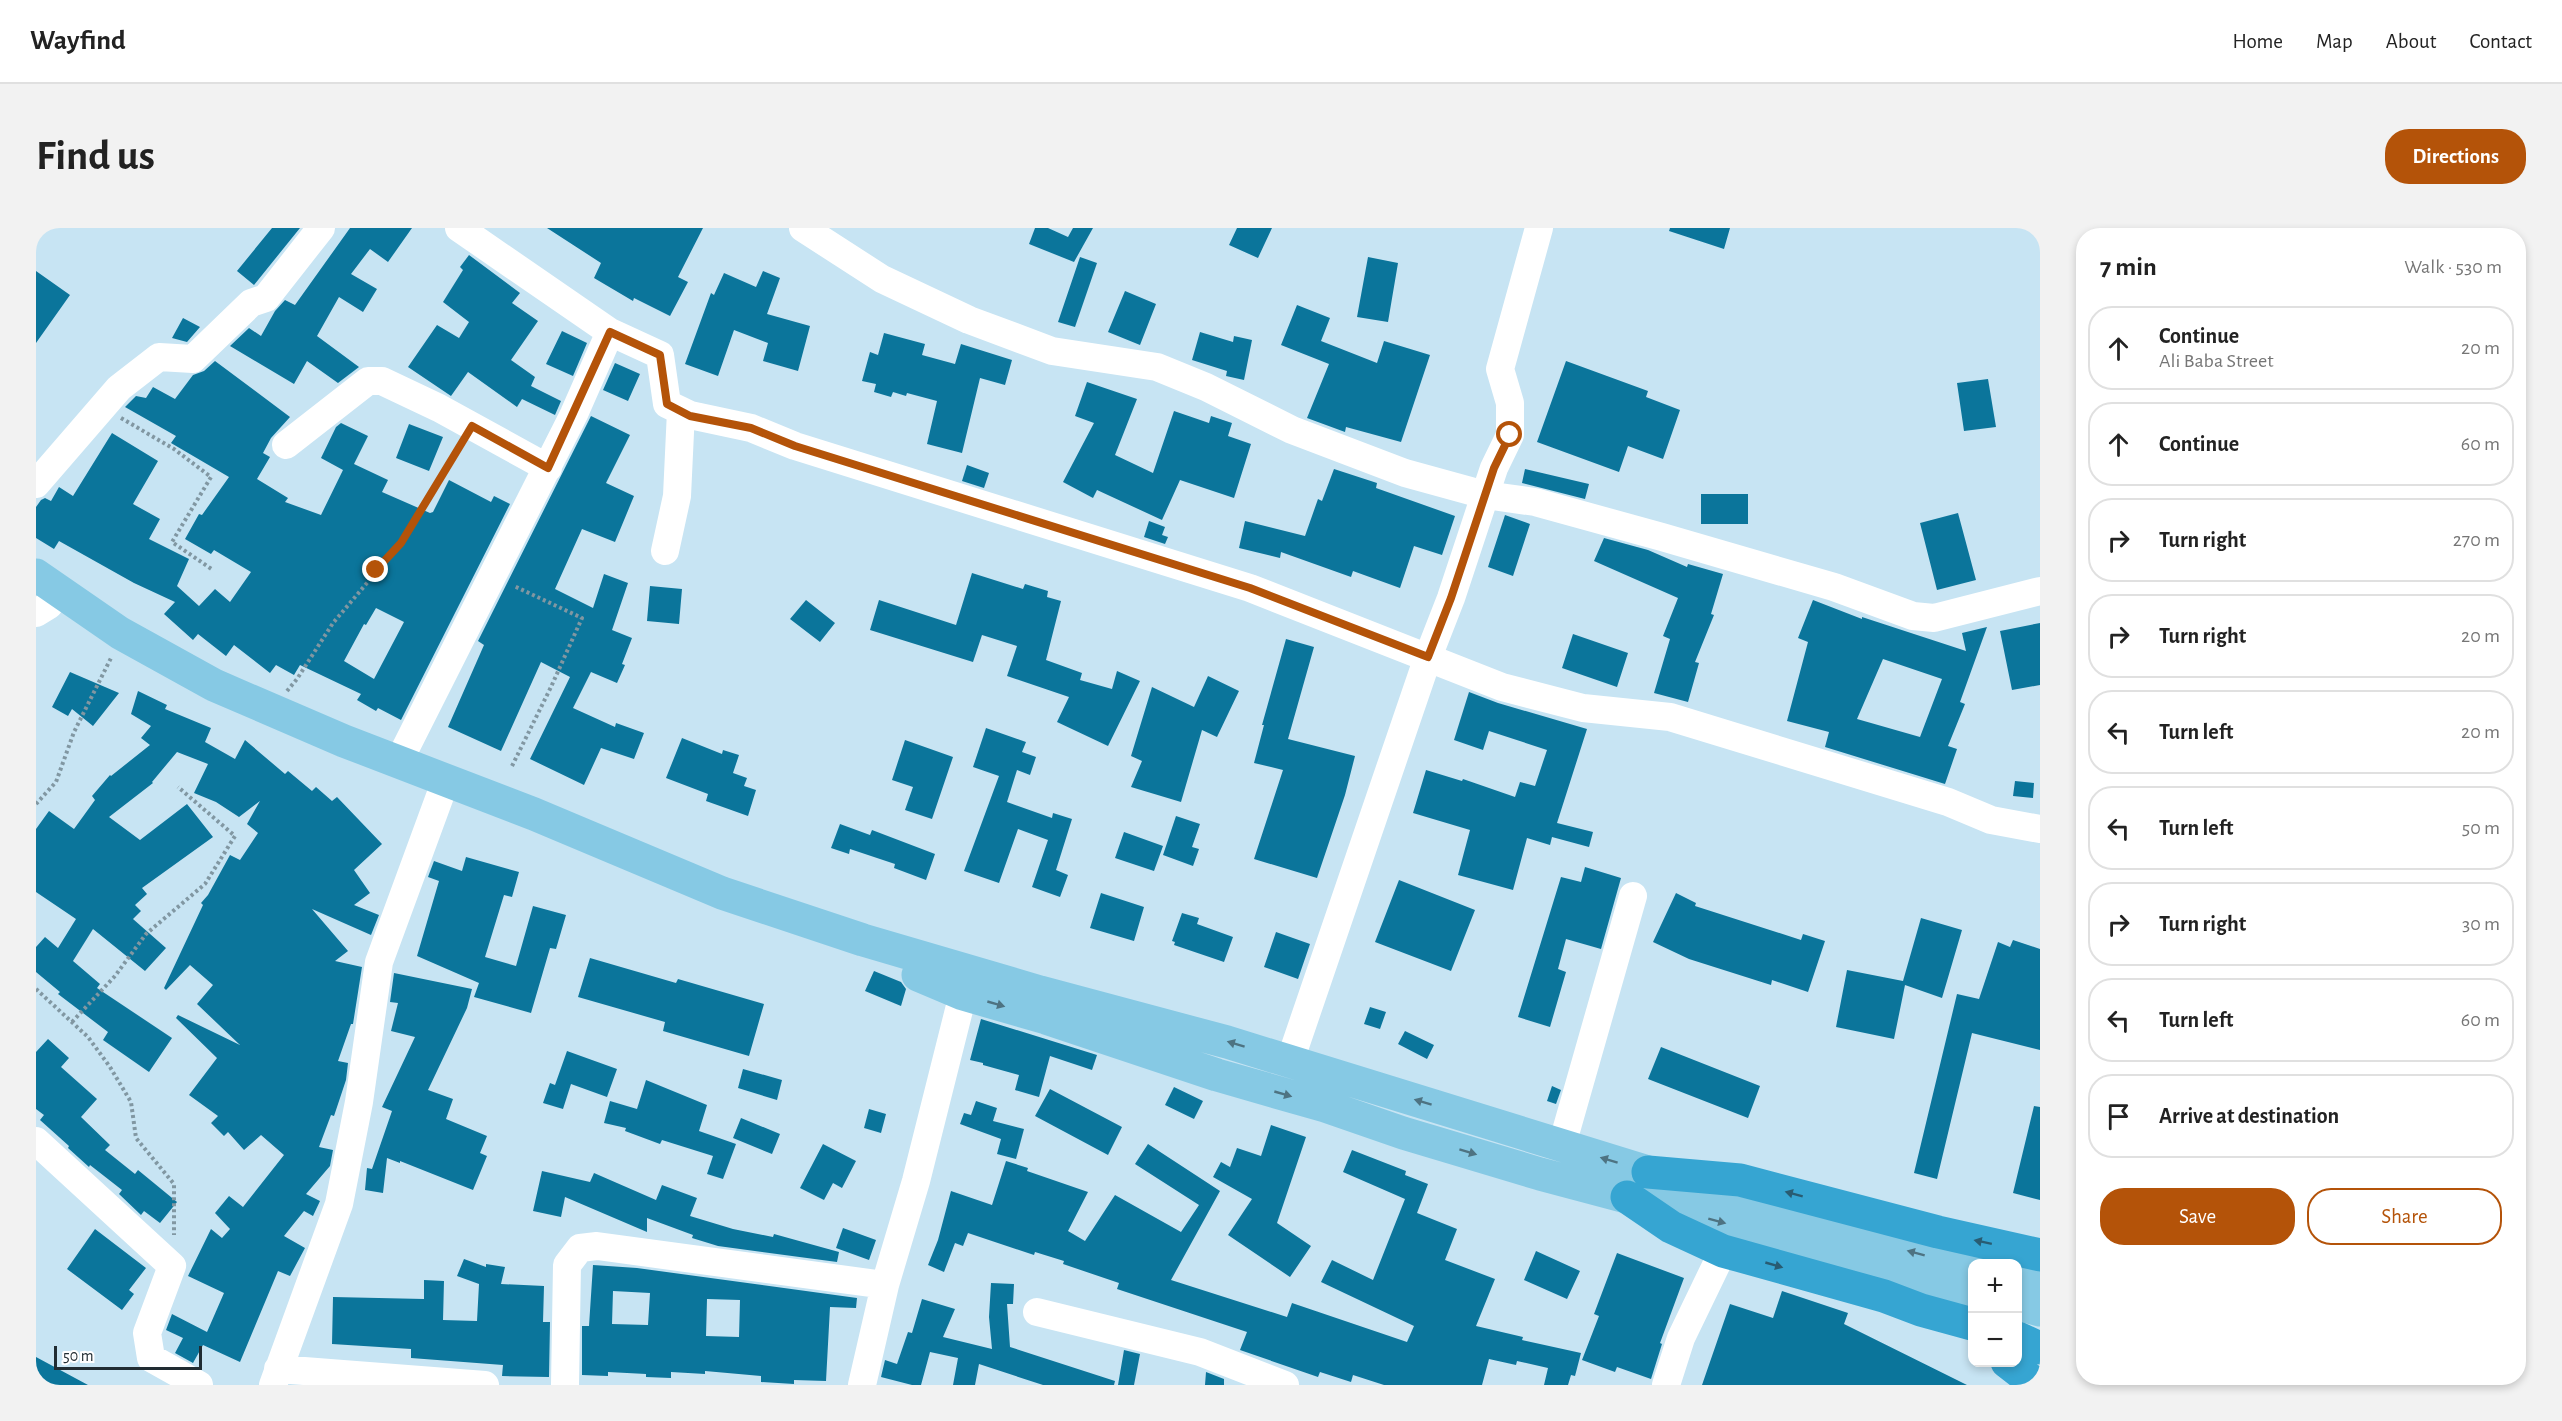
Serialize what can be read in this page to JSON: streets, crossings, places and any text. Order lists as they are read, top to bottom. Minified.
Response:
{"scale_bar":"50 m","page":{"header":"Wayfind","nav":["Home","Map","About","Contact"],"buttons":["Directions",["Save","Share"]],"title":"Find us","heading":["7 min","Walk · 530 m"],"list":[["Continue","Ali Baba Street","20 m"],["Continue","60 m"],["Turn right","270 m"],["Turn right","20 m"],["Turn left","20 m"],["Turn left","50 m"],["Turn right","30 m"],["Turn left","60 m"],"Arrive at destination"],"map_buttons":["+","−"],"scale":"50 m"}}
